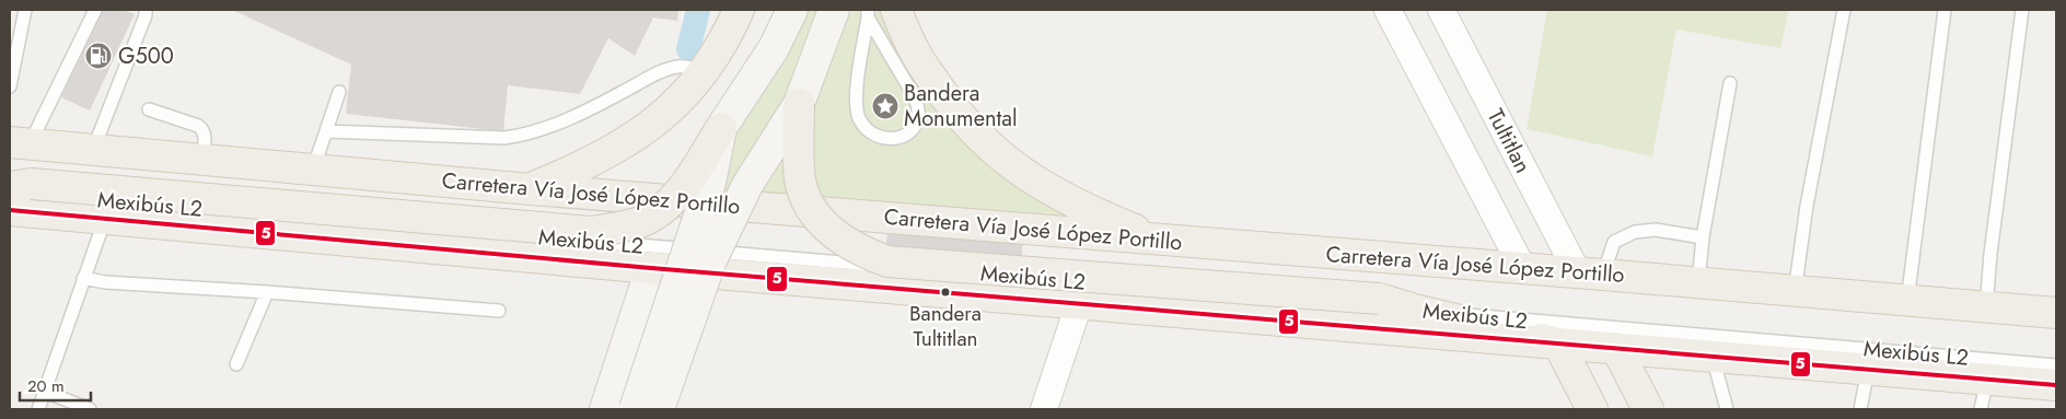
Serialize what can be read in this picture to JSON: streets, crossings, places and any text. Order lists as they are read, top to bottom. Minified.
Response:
{"streets":{"main road":["Carretera Vía José López Portillo"],"street":["Tultitlan"],"lane":["Mexibús L2"]},"crossings":[["Tultitlan","Carretera Vía José López Portillo"],["Carretera Vía José López Portillo","Mexibús L2"]],"places":{"fuel station":["G500"],"place":["Bandera Monumental"],"other":["Bandera Tultitlan"]},"lines":["transit line 5"],"scale_bar":"20 m"}
